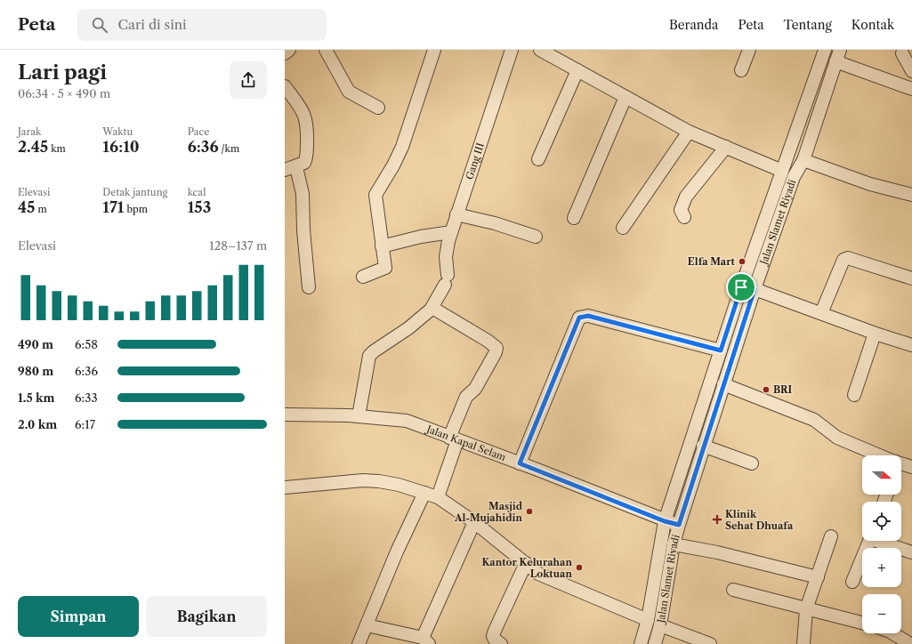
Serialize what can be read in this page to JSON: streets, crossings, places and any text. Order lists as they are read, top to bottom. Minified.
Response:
{"streets":{"street":["Gang III","Jalan Slamet Riyadi","Jalan Kapal Selam"]},"crossings":[["Jalan Slamet Riyadi","Jalan Kapal Selam"]],"places":{"other":["Elfa Mart","BRI","Masjid Al-Mujahidin","Kantor Kelurahan Loktuan"],"health":["Klinik Sehat Dhuafa"]},"north":"right","page":{"header":"Peta","search":"Cari di sini","nav":["Beranda","Peta","Tentang","Kontak"],"heading":["Lari pagi","06:34 · 5 × 490 m"],"stats":[["Jarak","2.45 km"],["Waktu","16:10"],["Pace","6:36 /km"],["Elevasi","45 m"],["Detak jantung","171 bpm"],["kcal","153"]],"chart":["Elevasi","128–137 m"],"list":[{"name":"490 m","note":"6:58"},{"name":"980 m","note":"6:36"},{"name":"1.5 km","note":"6:33"},{"name":"2.0 km","note":"6:17"}],"map_buttons":["+","−"],"buttons":["Simpan","Bagikan"]}}
